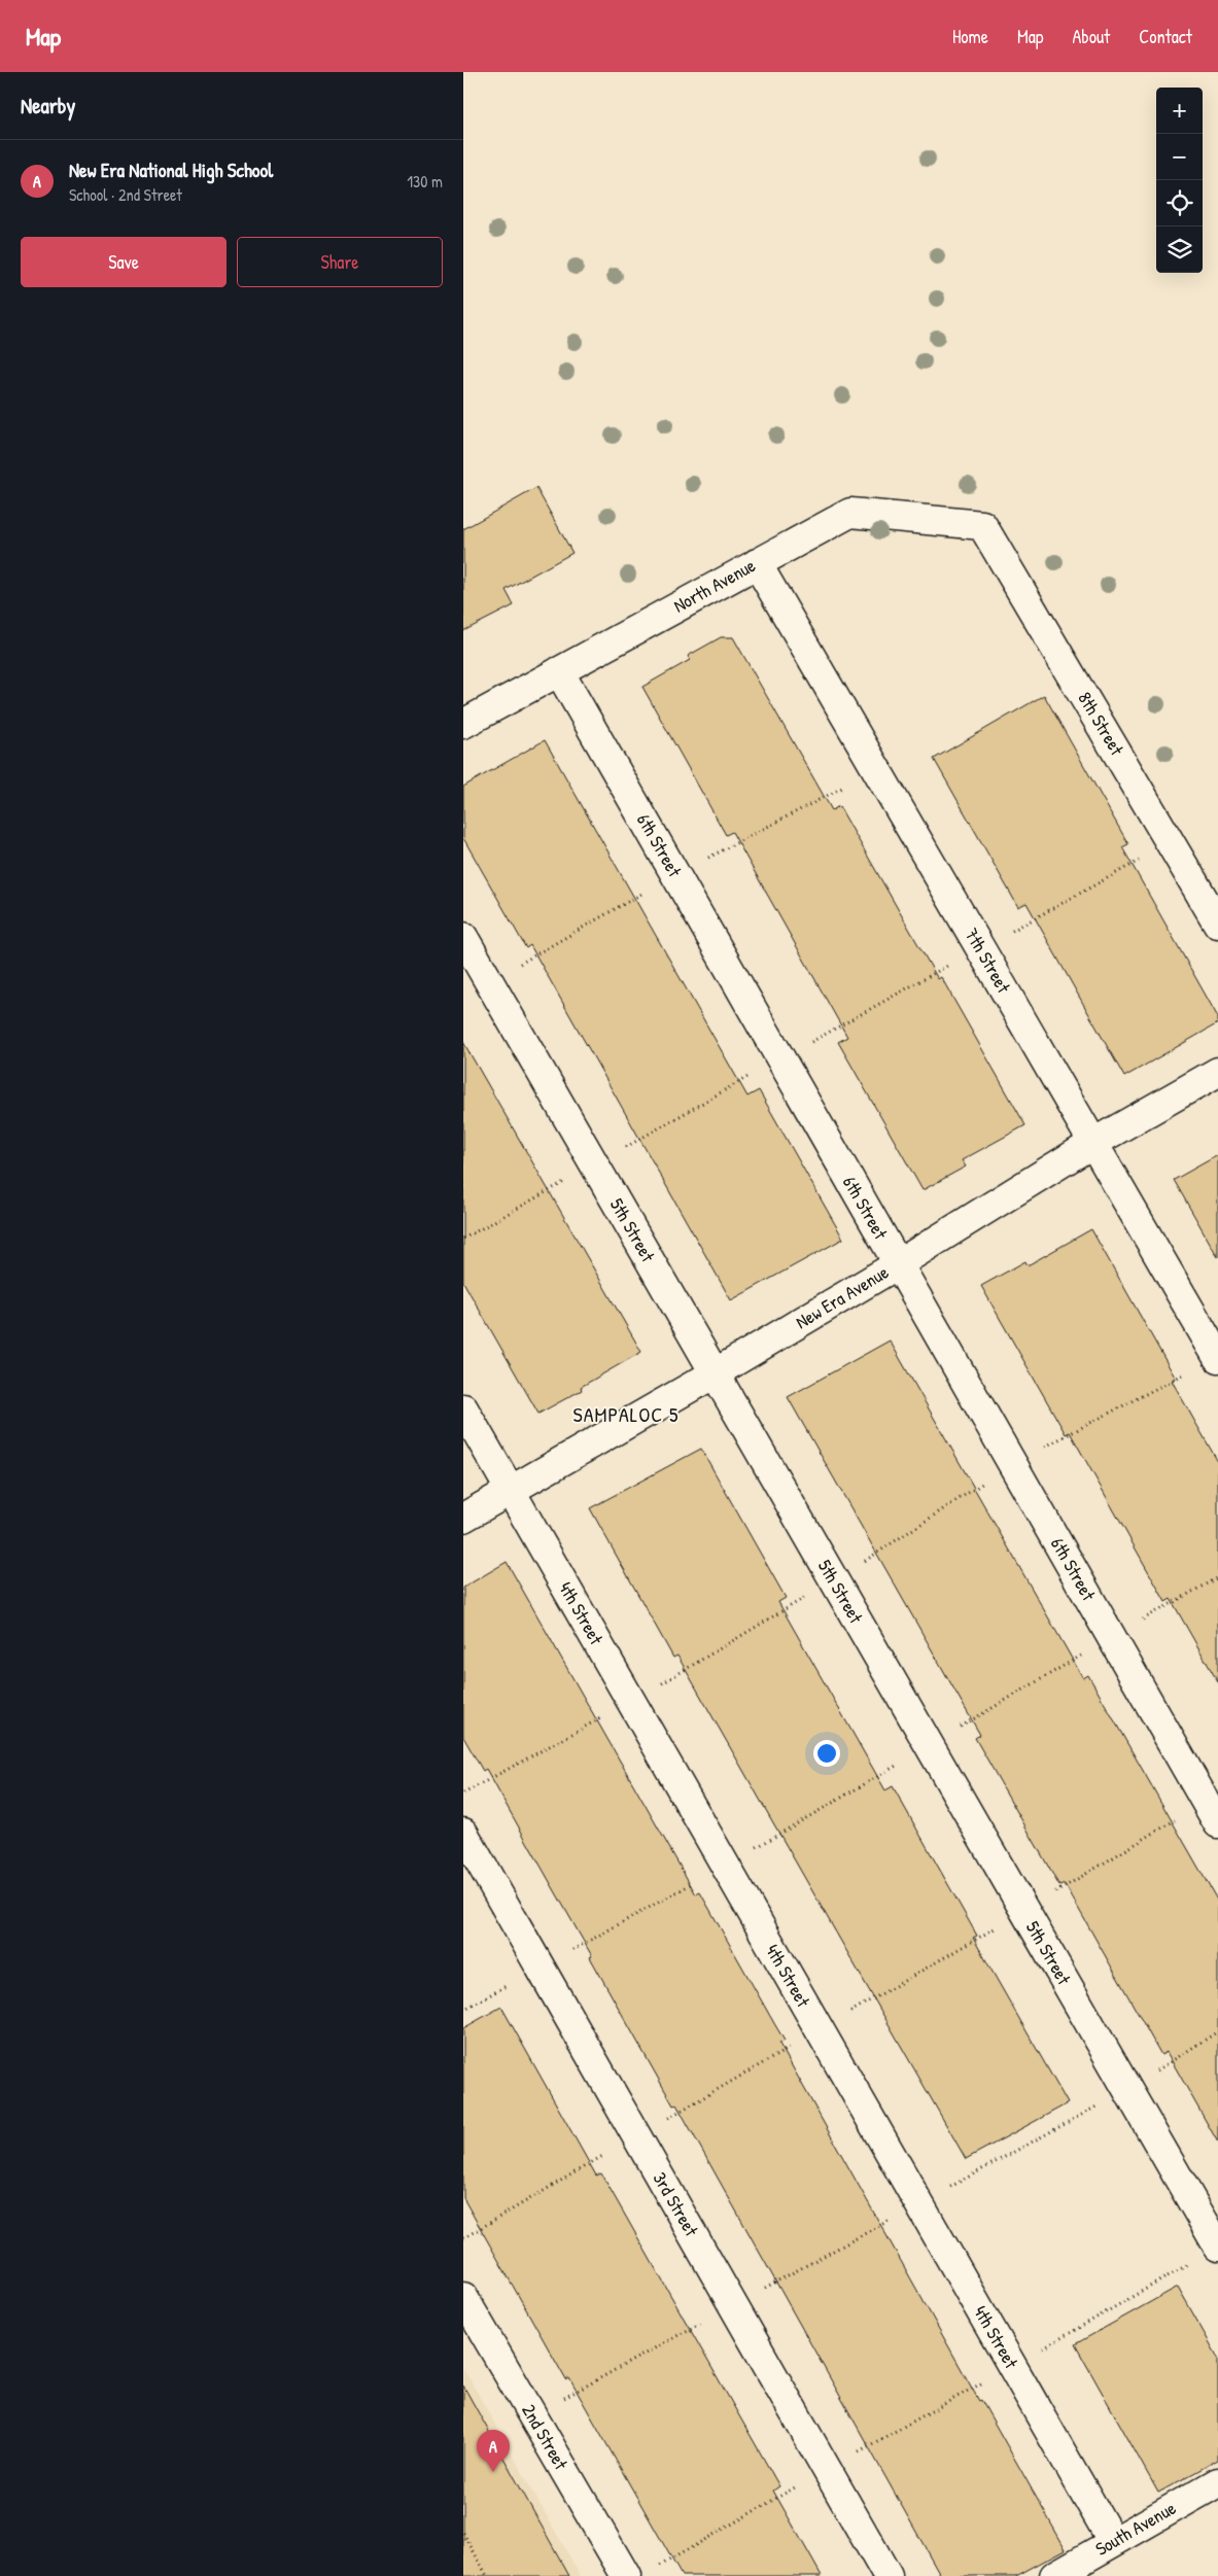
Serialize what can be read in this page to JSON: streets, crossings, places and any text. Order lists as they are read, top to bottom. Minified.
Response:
{"streets":{"street":["North Avenue","8th Street","6th Street","7th Street","5th Street","New Era Avenue","4th Street","3rd Street","2nd Street","South Avenue"]},"crossings":[["North Avenue","8th Street"],["North Avenue","6th Street"],["North Avenue","7th Street"],["6th Street","New Era Avenue"],["7th Street","New Era Avenue"],["5th Street","New Era Avenue"],["New Era Avenue","4th Street"],["4th Street","South Avenue"]],"districts":["SAMPALOC 5"],"page":{"header":"Map","nav":["Home","Map","About","Contact"],"heading":"Nearby","map_buttons":["+","−"],"list":[{"mark":"A","name":"New Era National High School","note":"School · 2nd Street","value":"130 m"}],"buttons":["Save","Share"],"pins":"A"}}
